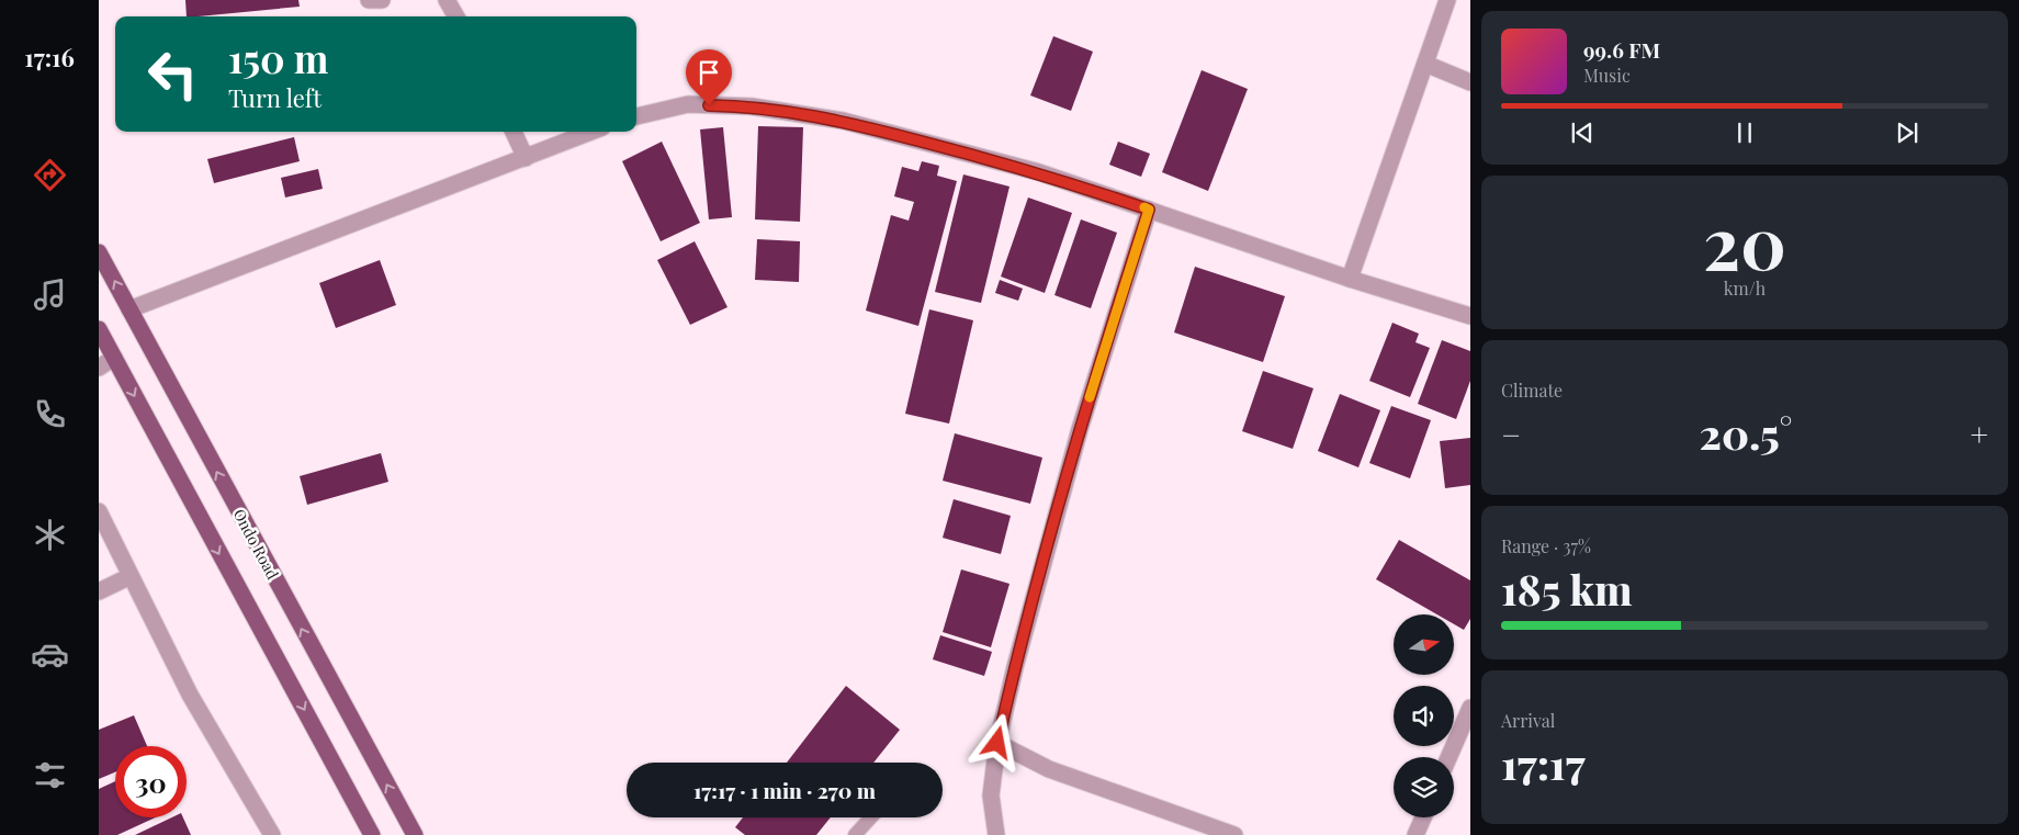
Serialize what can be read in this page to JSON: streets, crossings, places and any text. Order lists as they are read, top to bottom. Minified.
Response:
{"streets":{"main road":["Ondo Road"]},"north":"right","page":{"tabs":"17:16","turn":["150 m","Turn left"],"song":["99.6 FM","Music"],"tile":[["20","km/h"],"Climate",["Range · 37%","185 km"],["Arrival","17:17"]],"heat":["−","20.5°","+"],"limit":"30","trip":"17:17 · 1 min · 270 m"}}
